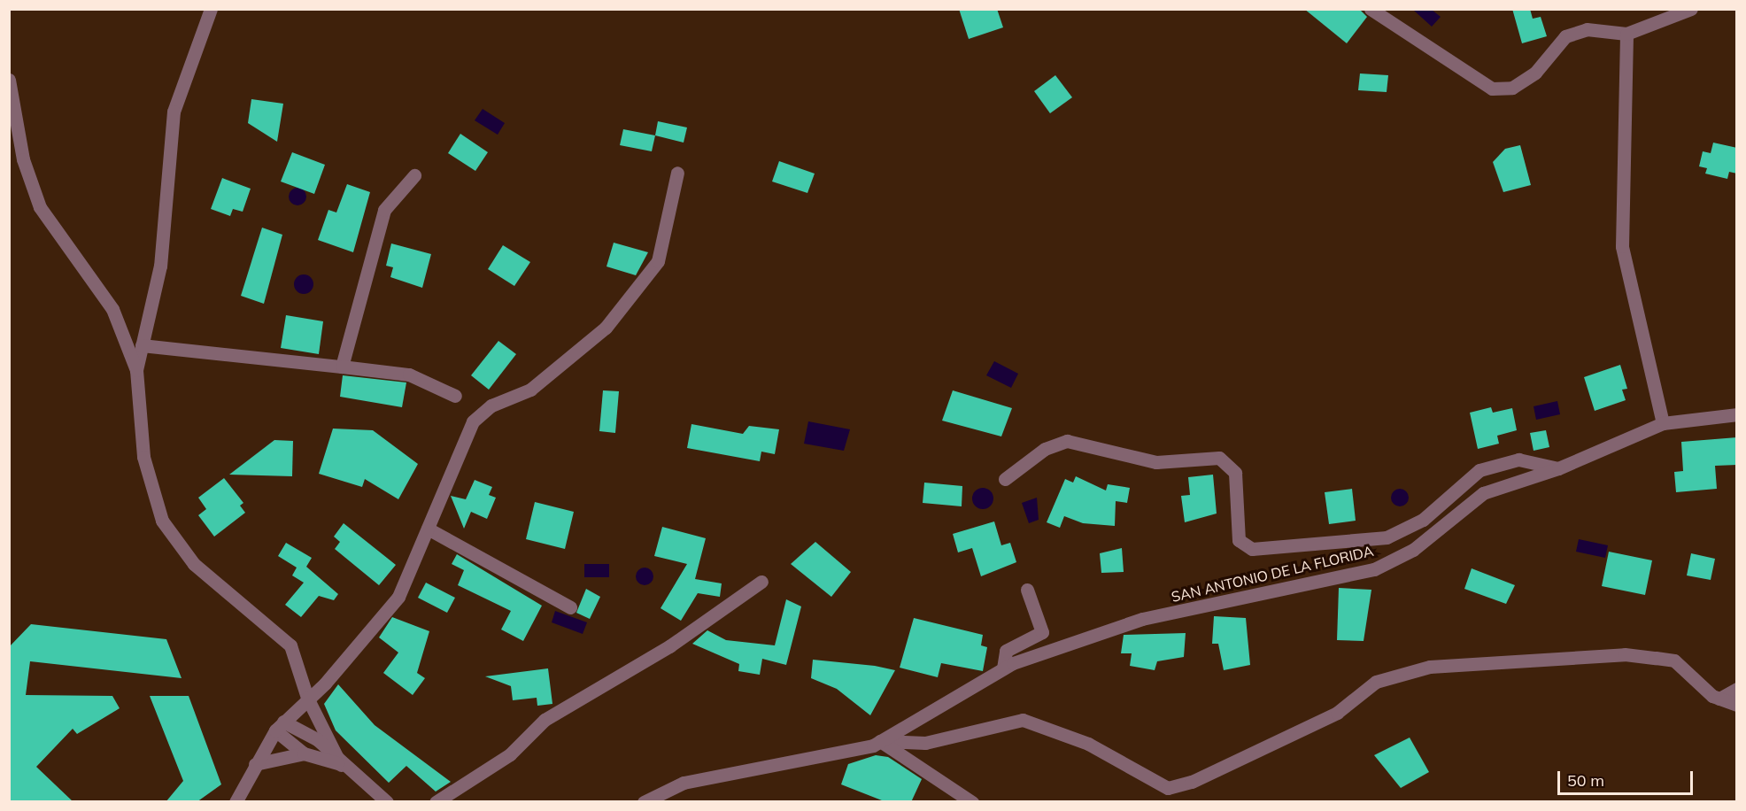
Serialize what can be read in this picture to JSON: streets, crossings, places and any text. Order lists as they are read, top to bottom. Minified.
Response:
{"streets":{"street":["SAN ANTONIO DE LA FLORIDA"]},"scale_bar":"50 m"}
